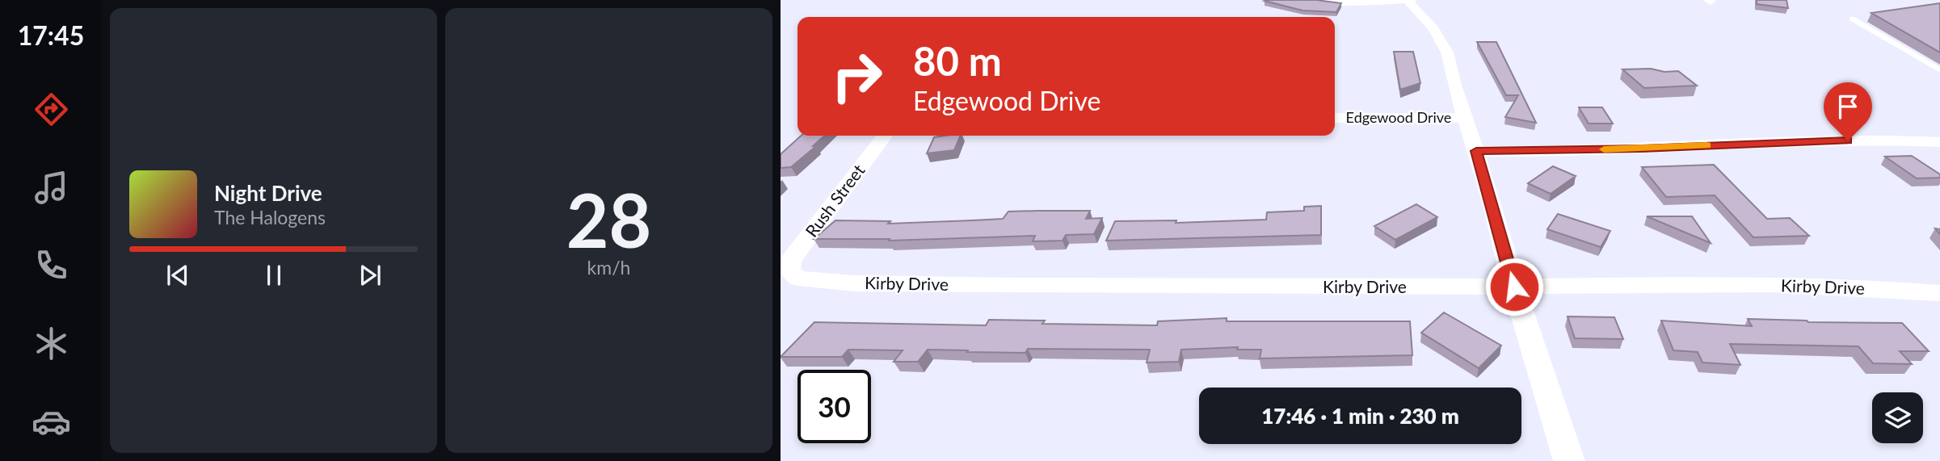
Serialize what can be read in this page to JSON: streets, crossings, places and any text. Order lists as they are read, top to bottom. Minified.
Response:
{"streets":{"street":["Edgewood Drive","Rush Street","Kirby Drive"]},"crossings":[["Rush Street","Kirby Drive"]],"page":{"tabs":"17:45","tile":["28","km/h"],"turn":["80 m","Edgewood Drive"],"song":["Night Drive","The Halogens"],"limit":"30","trip":"17:46 · 1 min · 230 m"}}
